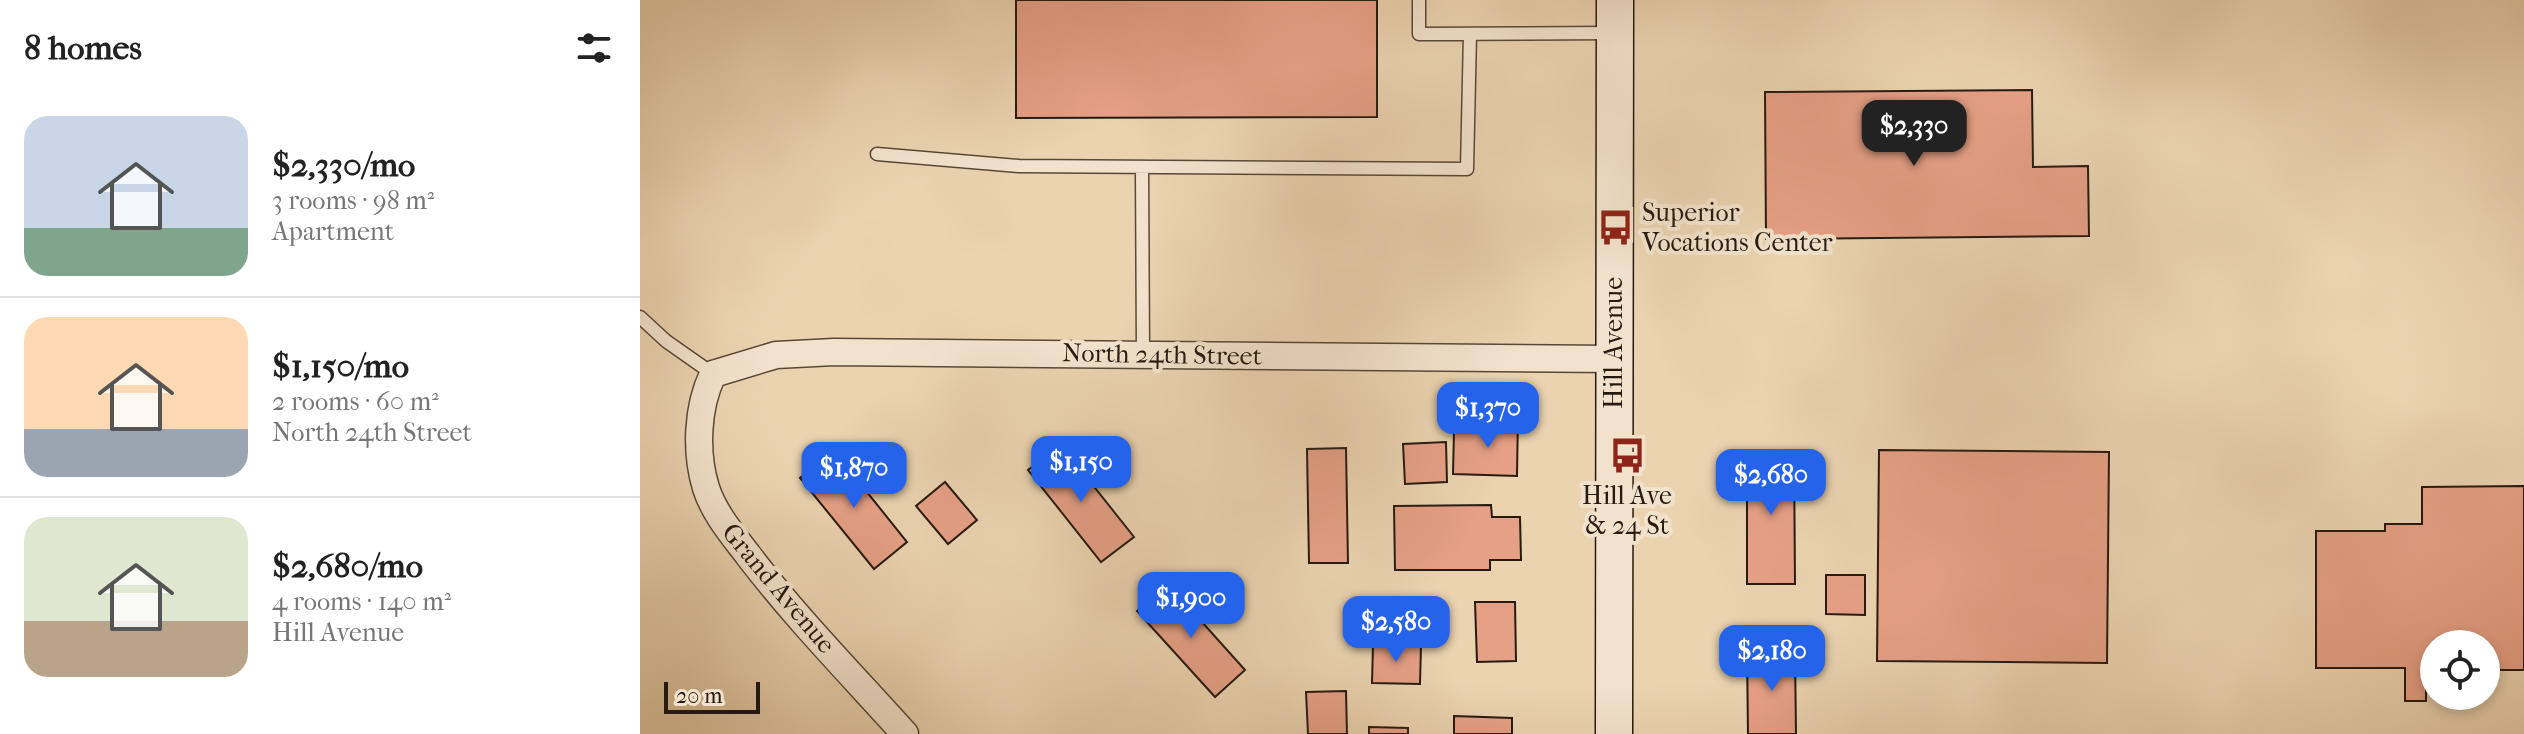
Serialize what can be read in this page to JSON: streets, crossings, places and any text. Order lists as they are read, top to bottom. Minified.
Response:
{"streets":{"street":["Hill Avenue","North 24th Street","Grand Avenue"]},"crossings":[["Hill Avenue","North 24th Street"],["North 24th Street","Grand Avenue"]],"places":{"bus stop":["Superior Vocations Center","Hill Ave & 24 St"]},"scale_bar":"20 m","page":{"heading":"8 homes","list":[{"name":"$2,330/mo","note":"3 rooms · 98 m² · Apartment"},{"name":"$1,150/mo","note":"2 rooms · 60 m² · North 24th Street"},{"name":"$2,680/mo","note":"4 rooms · 140 m² · Hill Avenue"}],"price":["$2,330","$1,370","$1,150","$1,870","$2,680","$1,900","$2,580","$2,180"],"scale":"20 m"}}
